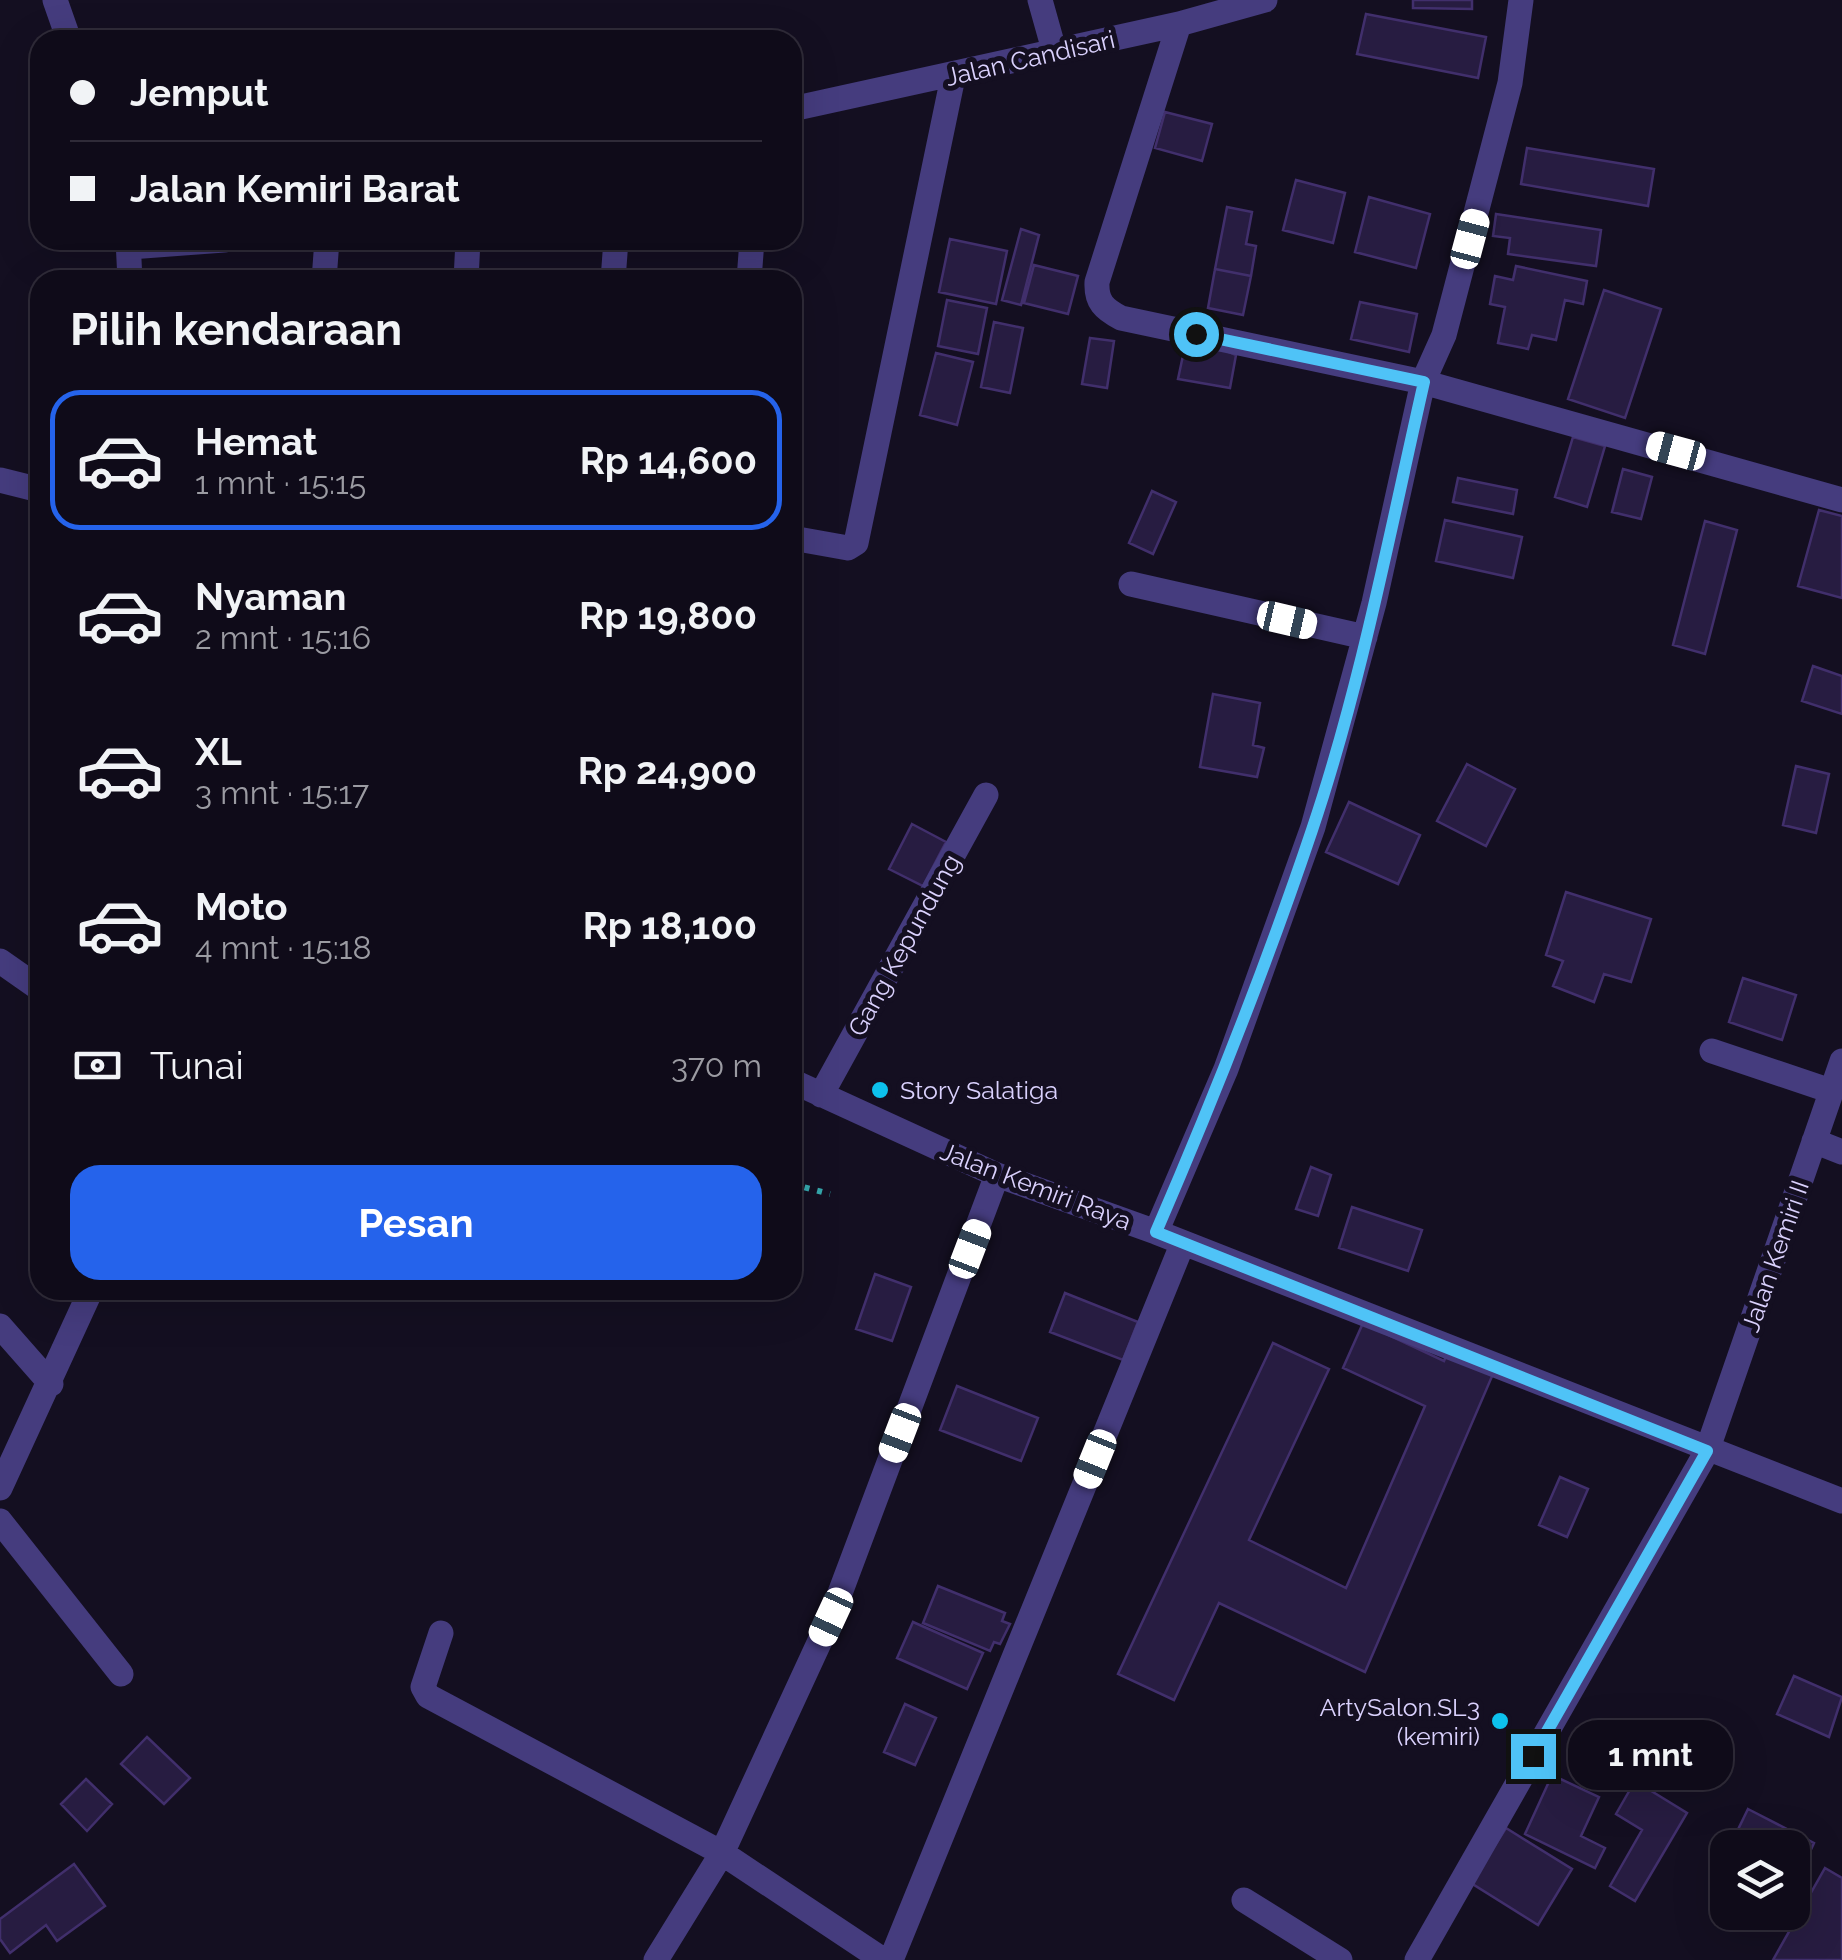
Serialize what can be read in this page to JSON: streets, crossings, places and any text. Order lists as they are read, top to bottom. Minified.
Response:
{"streets":{"street":["Jalan Candisari","Gang Kepundung","Jalan Kemiri Raya","Jalan Kemiri II"]},"crossings":[["Gang Kepundung","Jalan Kemiri Raya"],["Jalan Kemiri Raya","Jalan Kemiri II"]],"places":["Story Salatiga","ArtySalon.SL3 (kemiri)"],"page":{"banner":["Jemput","Jalan Kemiri Barat"],"heading":"Pilih kendaraan","list":[{"name":"Hemat","note":"1 mnt · 15:15","value":"Rp 14,600"},{"name":"Nyaman","note":"2 mnt · 15:16","value":"Rp 19,800"},{"name":"XL","note":"3 mnt · 15:17","value":"Rp 24,900"},{"name":"Moto","note":"4 mnt · 15:18","value":"Rp 18,100"}],"pay":["Tunai","370 m"],"buttons":"Pesan","bubble":"1 mnt"}}
